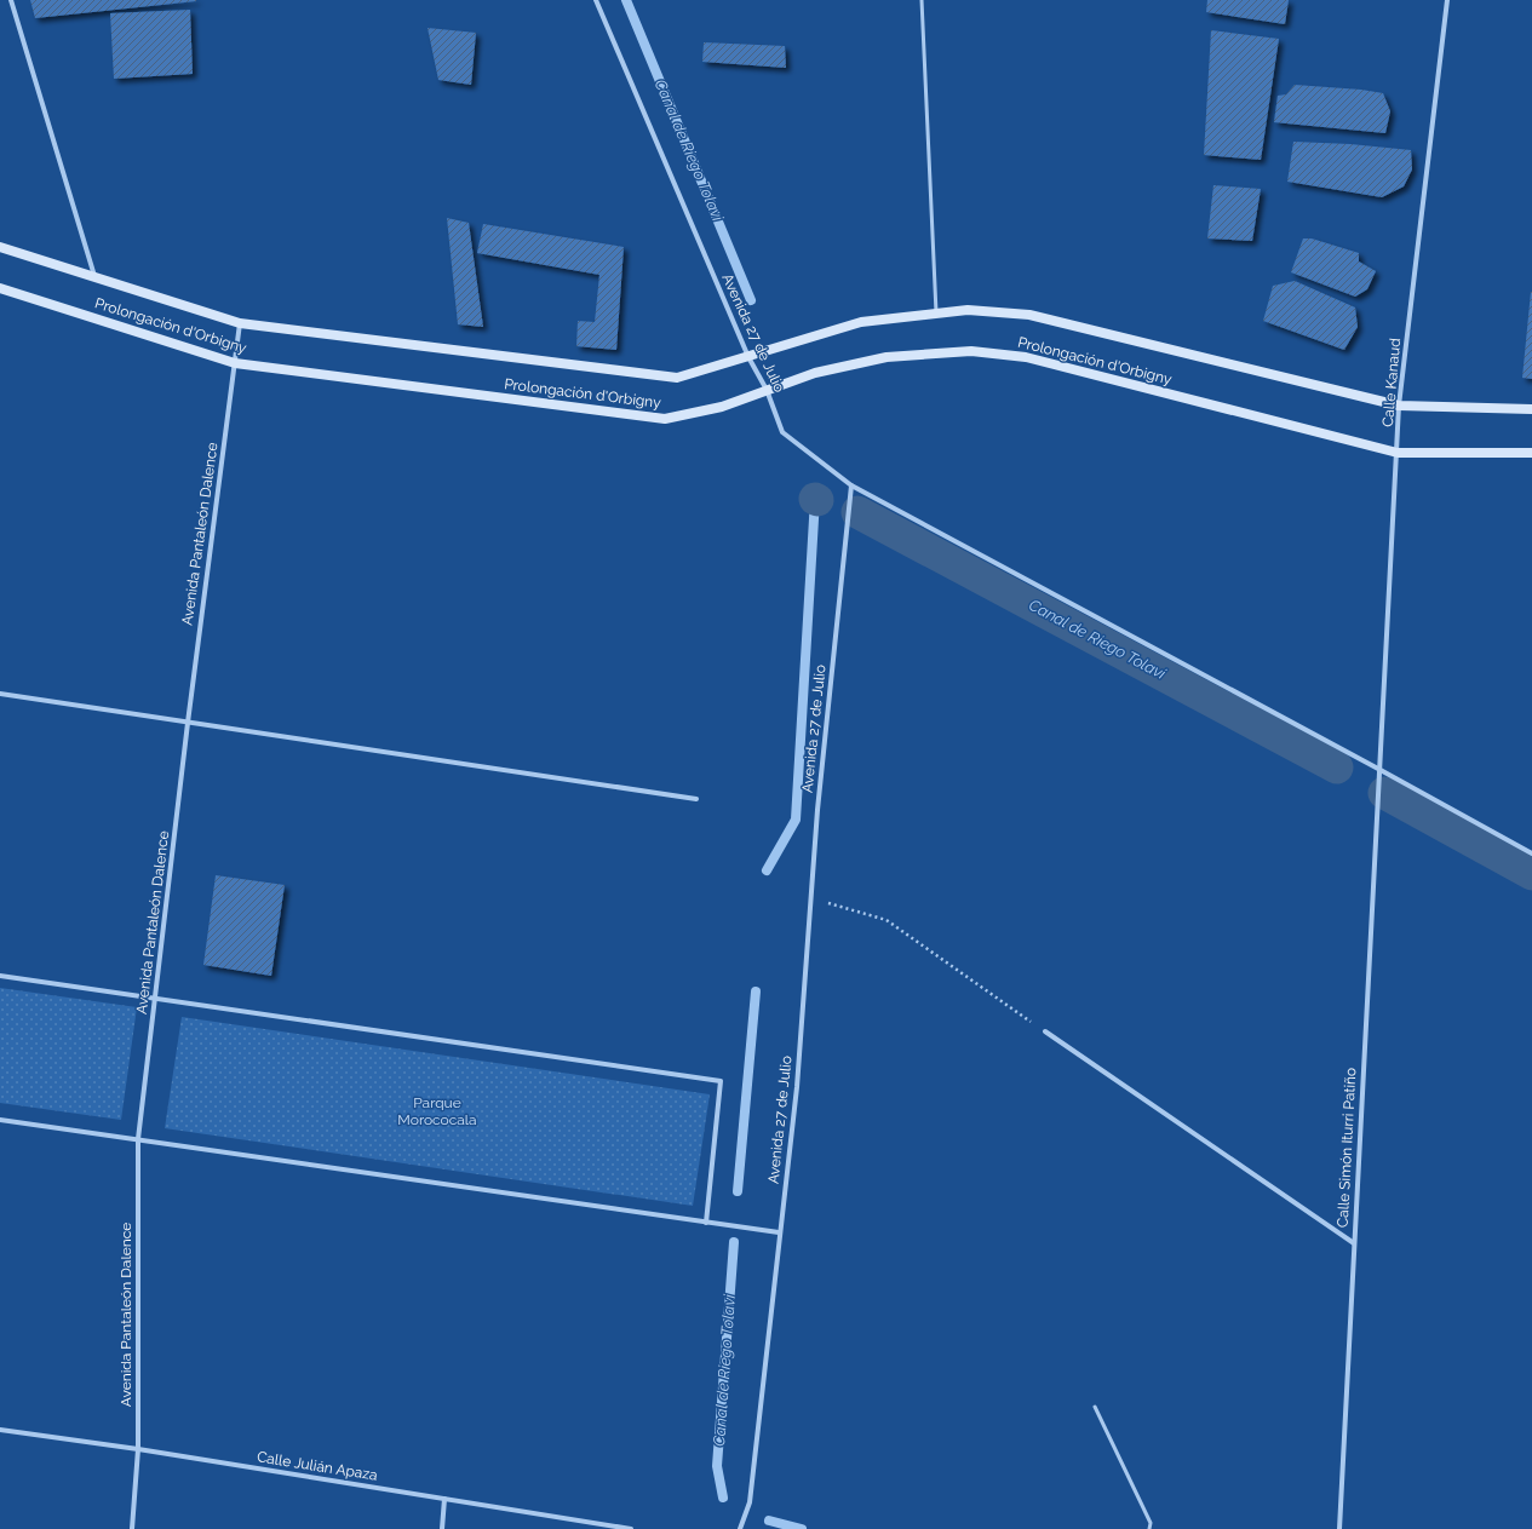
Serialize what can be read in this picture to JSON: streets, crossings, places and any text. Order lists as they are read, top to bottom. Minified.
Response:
{"streets":{"main road":["Prolongación d'Orbigny"],"street":["Avenida 27 de Julio","Calle Kanaud","Avenida Pantaleón Dalence","Calle Simón Iturri Patiño","Calle Julián Apaza"]},"crossings":[["Prolongación d'Orbigny","Avenida 27 de Julio"],["Prolongación d'Orbigny","Calle Kanaud"],["Prolongación d'Orbigny","Avenida Pantaleón Dalence"],["Calle Kanaud","Calle Simón Iturri Patiño"],["Avenida Pantaleón Dalence","Calle Julián Apaza"]],"water":["Canal de Riego Tolavi"],"parks":["Parque Morococala"]}
